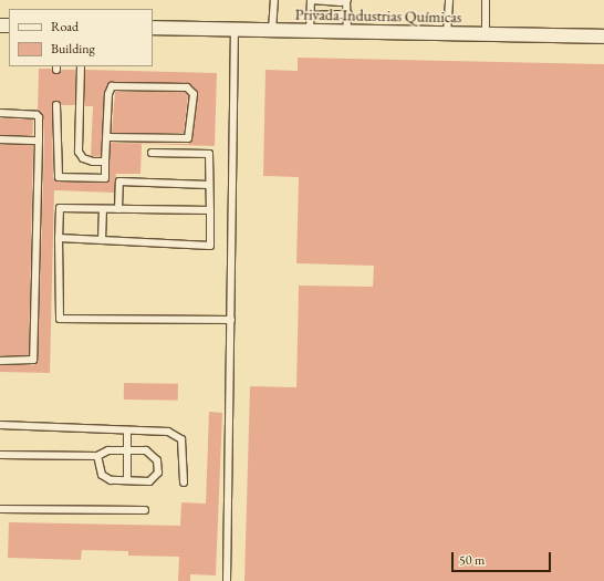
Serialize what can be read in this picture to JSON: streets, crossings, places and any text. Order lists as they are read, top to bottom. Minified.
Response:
{"streets":{"street":["Privada Industrias Químicas"]},"legend":["Road","Building"],"scale_bar":"50 m"}
